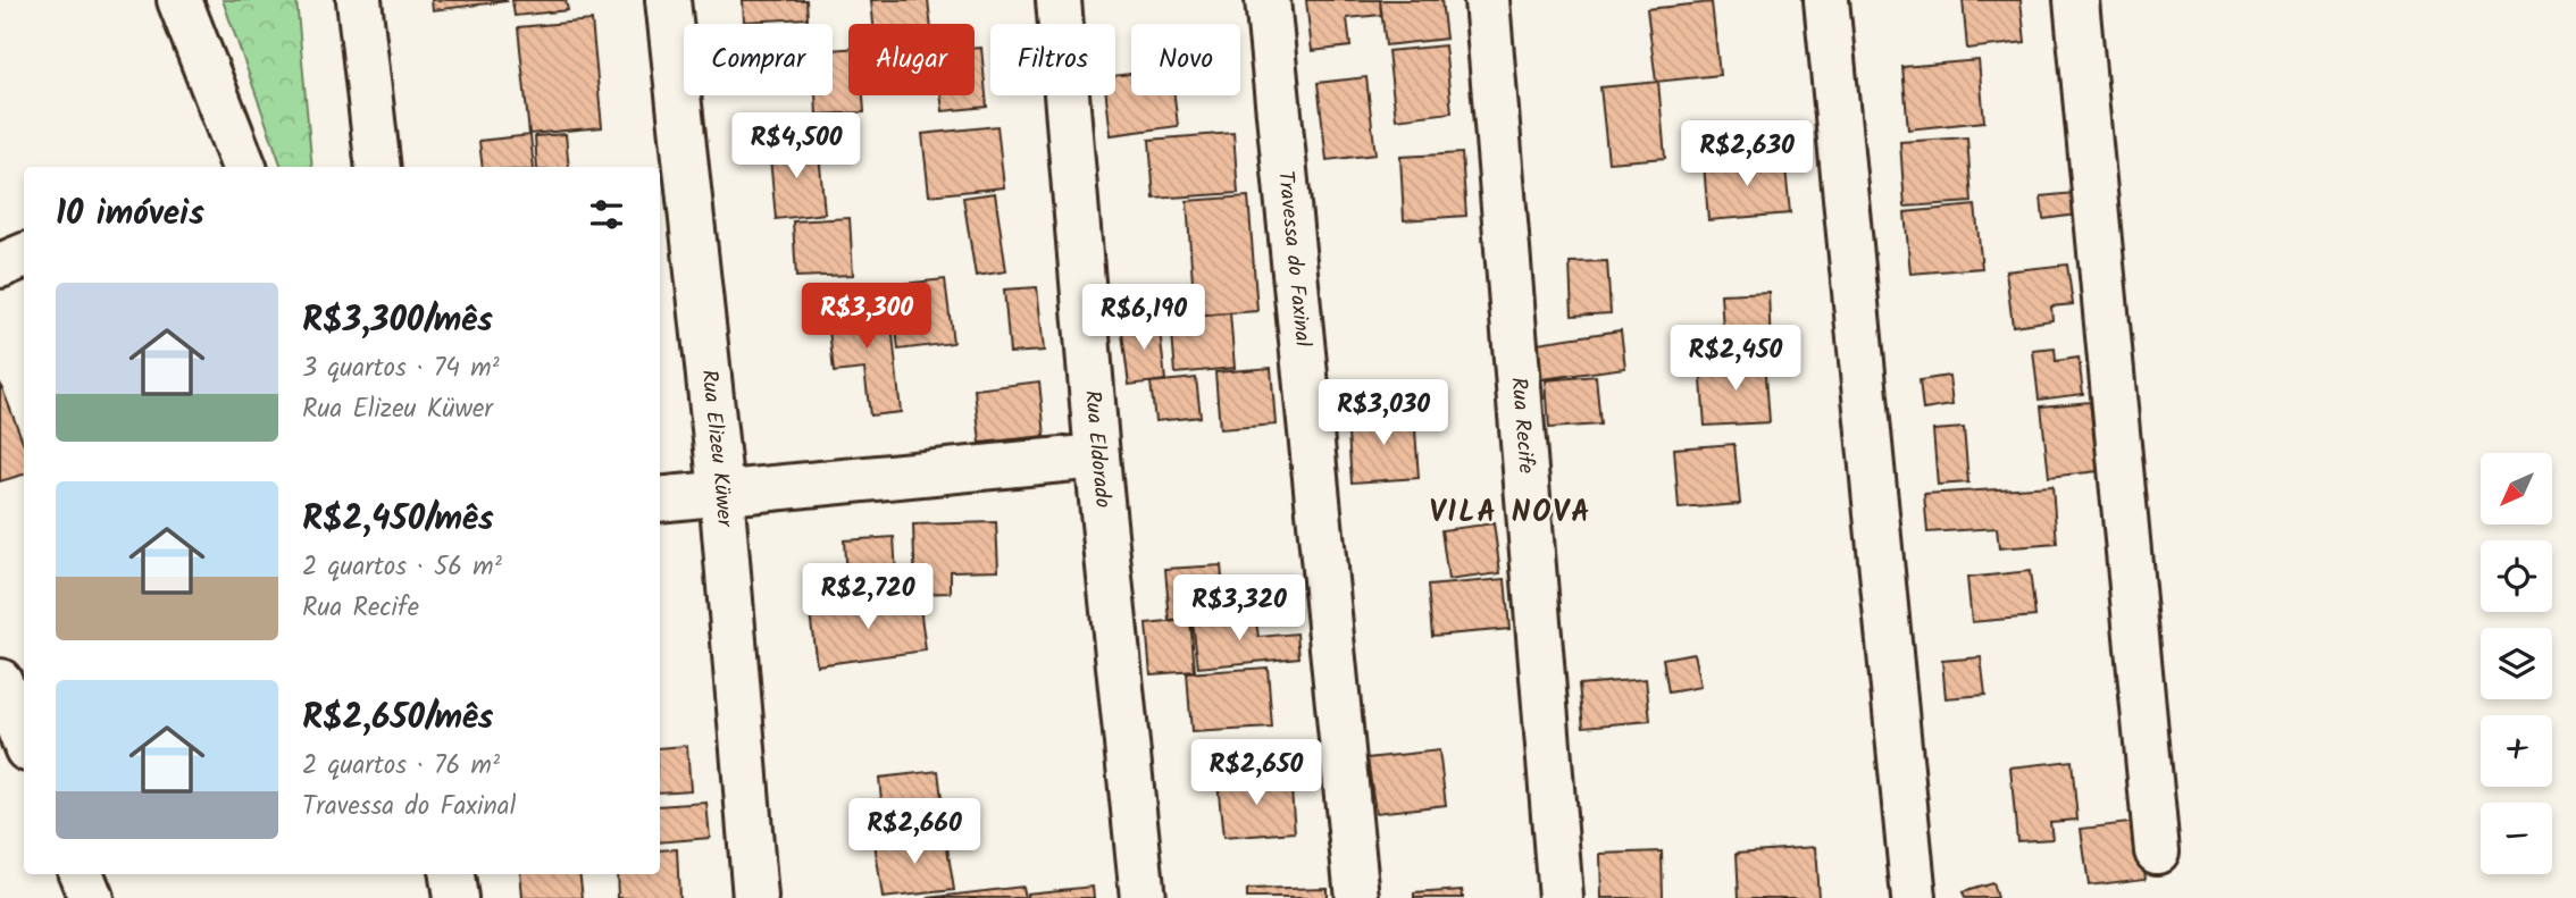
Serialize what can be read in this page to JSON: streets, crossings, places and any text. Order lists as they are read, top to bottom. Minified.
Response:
{"streets":{"street":["Travessa do Faxinal","Rua Recife","Rua Elizeu Küwer","Rua Eldorado"]},"districts":["VILA NOVA"],"north":"bottom left","page":{"chip":["Comprar","Alugar","Filtros","Novo"],"price":["R$4,500","R$2,630","R$3,300","R$6,190","R$2,450","R$3,030","R$2,720","R$3,320","R$2,650","R$2,660"],"heading":"10 imóveis","list":[{"name":"R$3,300/mês","note":"3 quartos · 74 m² · Rua Elizeu Küwer"},{"name":"R$2,450/mês","note":"2 quartos · 56 m² · Rua Recife"},{"name":"R$2,650/mês","note":"2 quartos · 76 m² · Travessa do Faxinal"}],"map_buttons":["+","−"]}}
